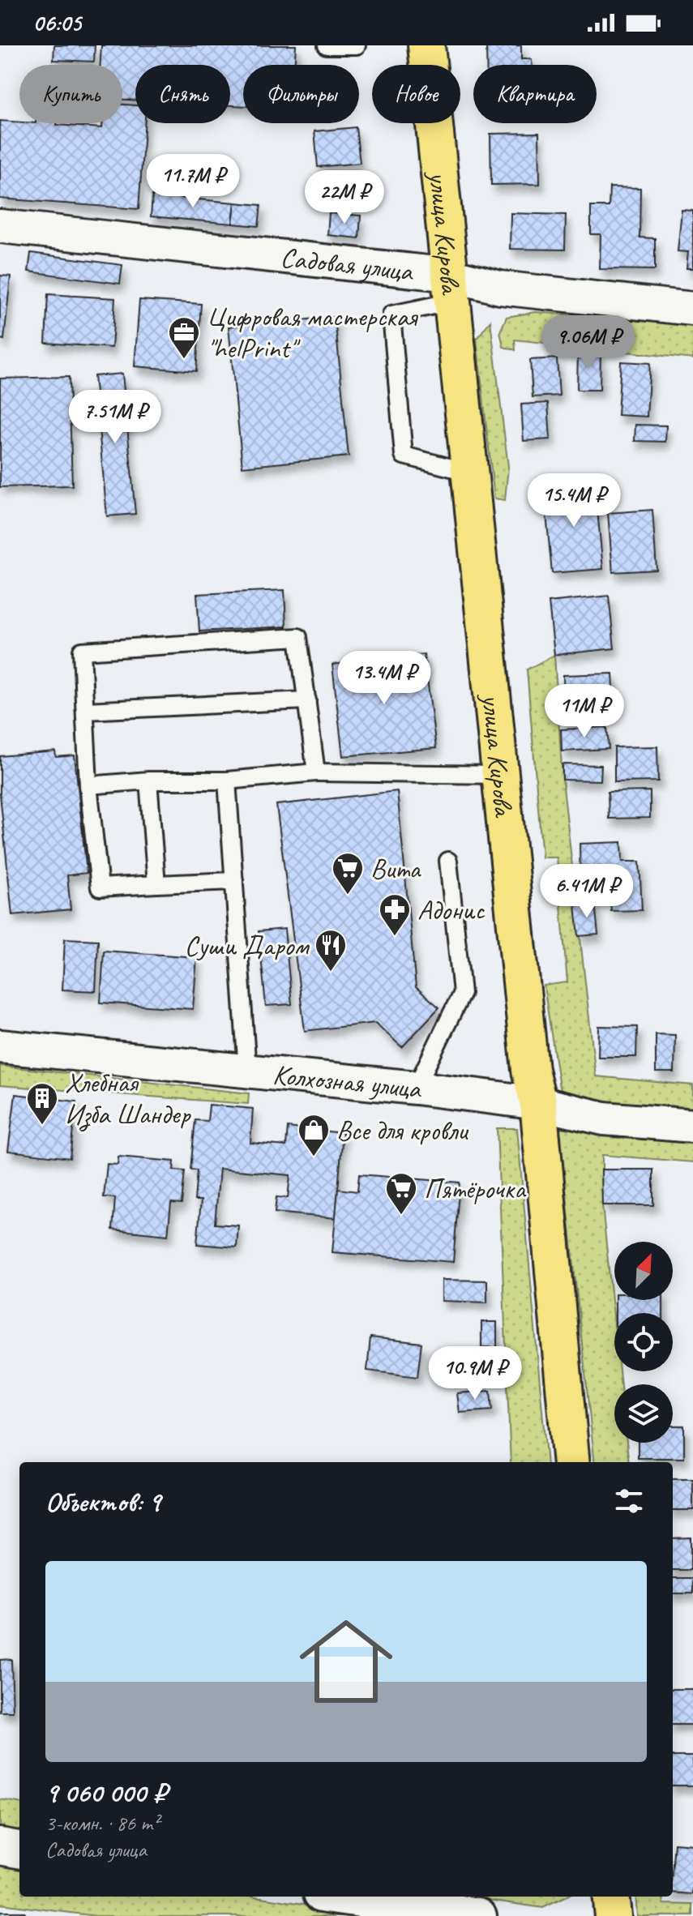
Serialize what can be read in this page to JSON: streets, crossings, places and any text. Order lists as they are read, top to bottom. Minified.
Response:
{"streets":{"main road":["улица Кирова"],"street":["Садовая улица","Колхозная улица"]},"crossings":[["улица Кирова","Садовая улица"],["улица Кирова","Колхозная улица"]],"places":{"office":["Цифровая мастерская \"helPrint\""],"supermarket":["Вита","Пятёрочка"],"pharmacy":["Адонис"],"restaurant":["Суши Даром"],"building":["Хлебная Изба Шандер"],"shop":["Все для кровли"]},"north":"top right","page":{"status":"06:05","chip":["Купить","Снять","Фильтры","Новое","Квартира"],"price":["11.7M ₽","22M ₽","9.06M ₽","7.51M ₽","15.4M ₽","13.4M ₽","11M ₽","6.41M ₽","10.9M ₽"],"heading":"Объектов: 9","list":[{"name":"9 060 000 ₽","note":"3-комн. · 86 m² · Садовая улица"}]}}
